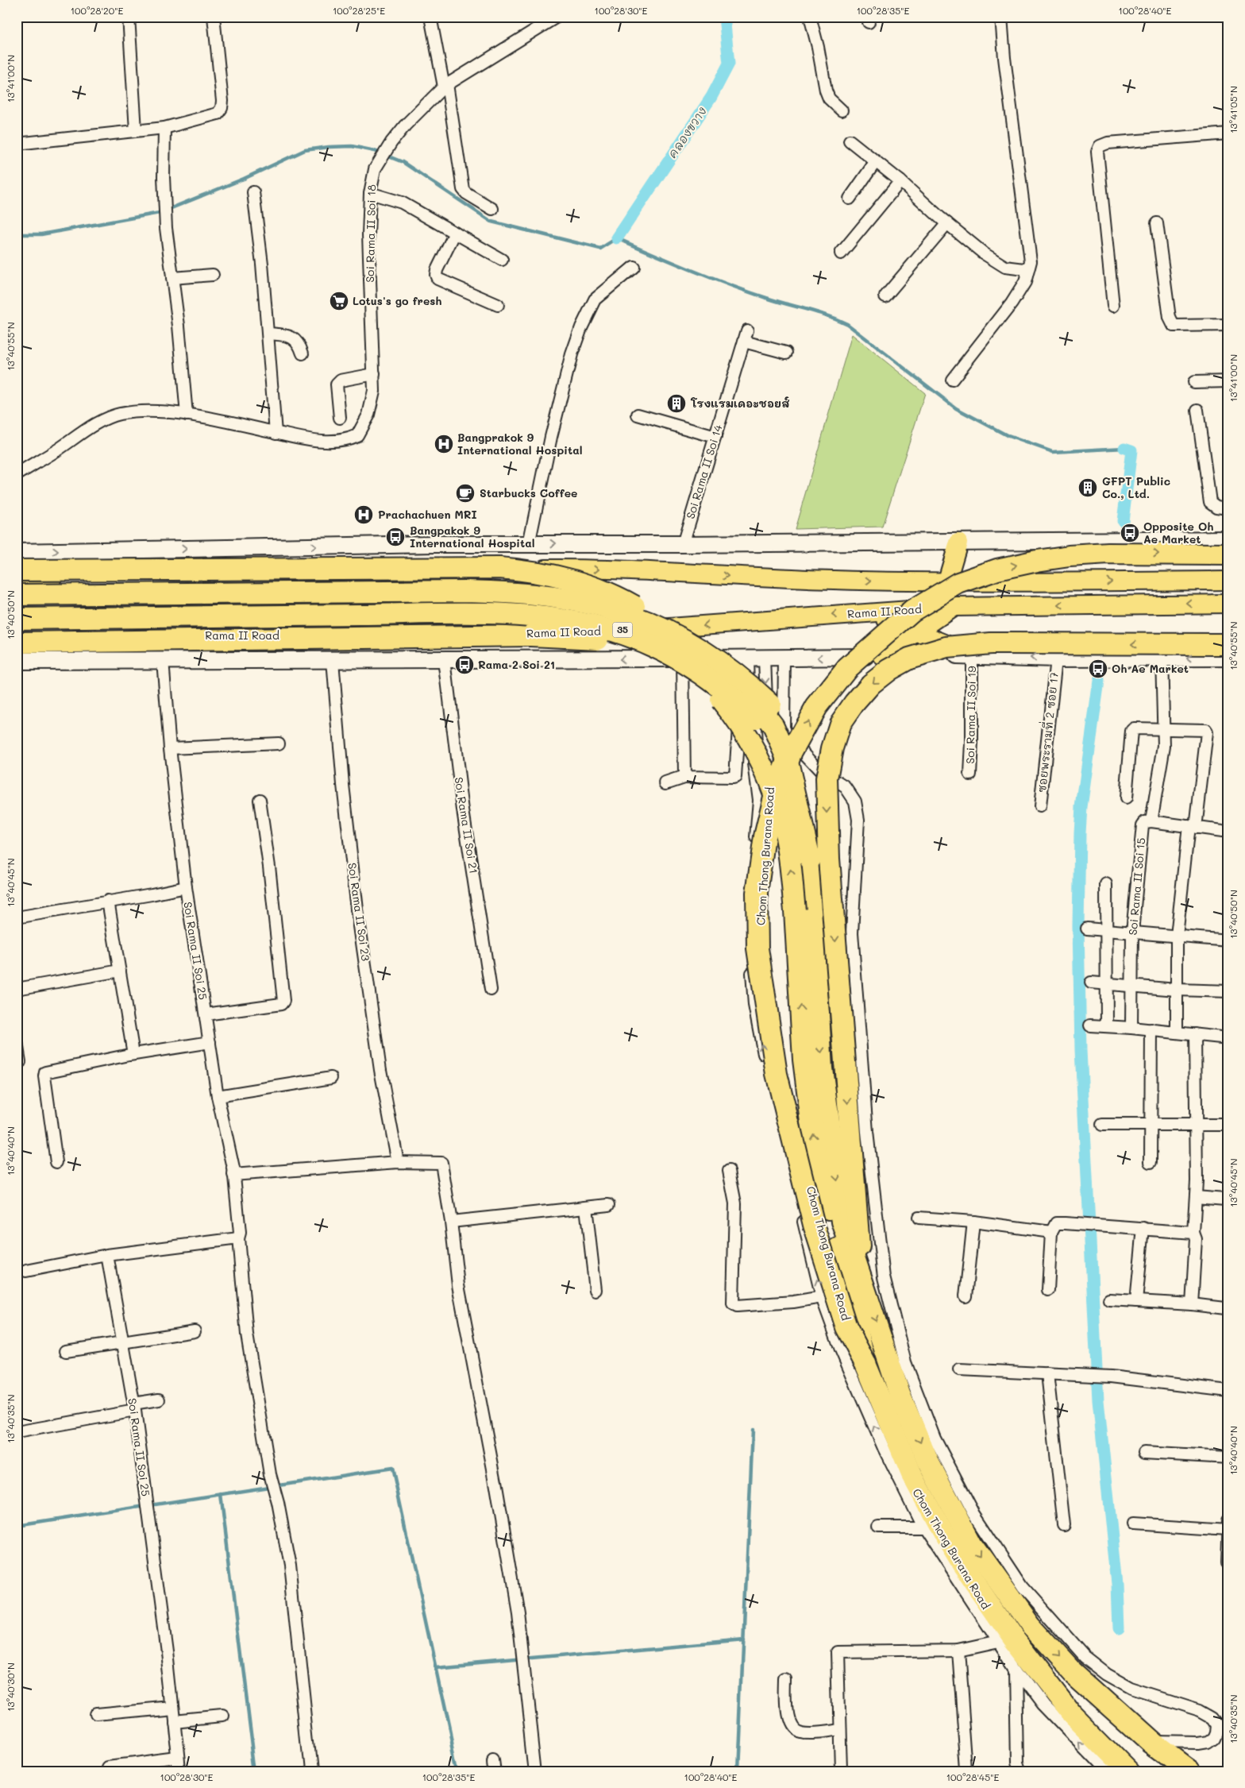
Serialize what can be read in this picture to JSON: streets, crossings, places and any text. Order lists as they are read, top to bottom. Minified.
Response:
{"streets":{"main road":["Rama II Road","35"],"street":["Soi Rama II Soi 18","Soi Rama II Soi 14","Soi Rama II Soi 19","ซอยพระรามที่ 2 ซอย 17","Soi Rama II Soi 21","Chom Thong Burana Road","Soi Rama II Soi 15","Soi Rama II Soi 23","Soi Rama II Soi 25"]},"water":["คลองขวาง"],"places":{"supermarket":["Lotus's go fresh"],"building":["โรงแรมเดอะชอยส์","GFPT Public Co., Ltd."],"hospital":["Bangprakok 9 International Hospital","Prachachuen MRI"],"cafe":["Starbucks Coffee"],"bus stop":["Opposite Oh Ae Market","Bangpakok 9 International Hospital","Rama 2 Soi 21","Oh Ae Market"]},"coordinates":["100°28'20\"E","100°28'25\"E","100°28'30\"E","100°28'35\"E","100°28'40\"E","13°41'00\"N","13°41'05\"N","13°40'55\"N","13°40'50\"N","13°40'45\"N","13°40'40\"N","13°40'35\"N","13°40'30\"N","100°28'45\"E"]}
